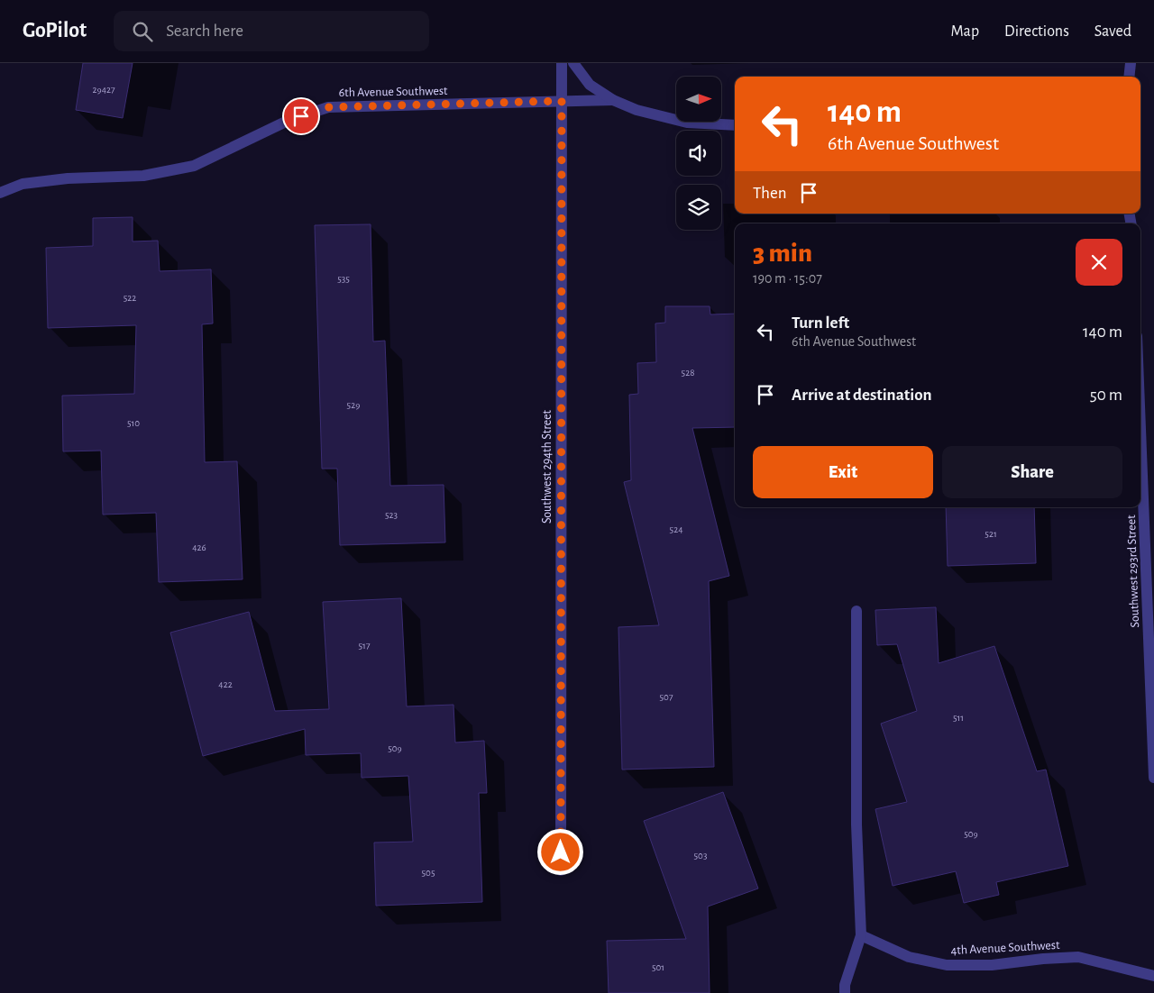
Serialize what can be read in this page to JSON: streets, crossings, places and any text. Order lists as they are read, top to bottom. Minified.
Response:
{"streets":{"street":["6th Avenue Southwest","Southwest 294th Street","Southwest 293rd Street","4th Avenue Southwest"]},"crossings":[["6th Avenue Southwest","Southwest 294th Street"]],"house_numbers":["29427","535","522","528","529","510","523","524","521","426","517","422","507","511","509","509","503","505","501"],"north":"right","page":{"header":"GoPilot","search":"Search here","nav":["Map","Directions","Saved"],"turn":["140 m","6th Avenue Southwest"],"then":"Then","heading":["3 min","190 m · 15:07"],"list":[{"name":"Turn left","note":"6th Avenue Southwest","value":"140 m"},{"name":"Arrive at destination","value":"50 m"}],"buttons":["Exit","Share"]}}
